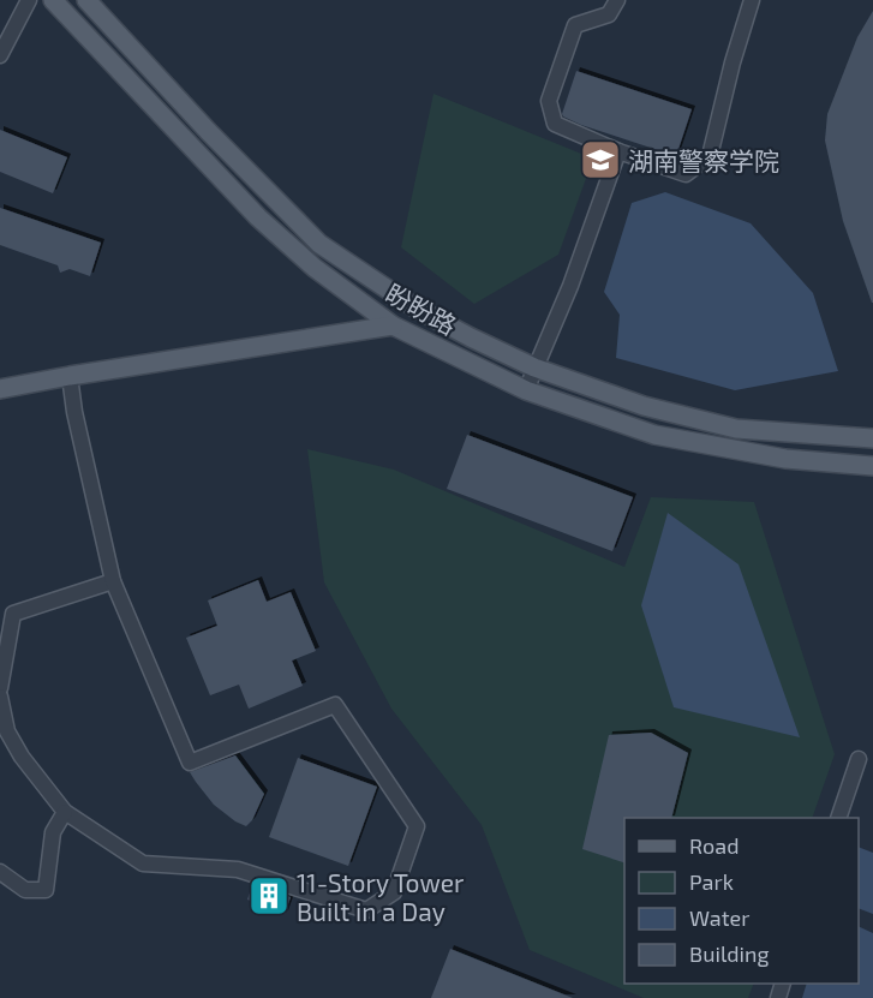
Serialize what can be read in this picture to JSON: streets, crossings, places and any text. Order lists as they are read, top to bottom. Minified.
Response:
{"streets":{"main road":["盼盼路"]},"places":{"school or university":["湖南警察学院"],"building":["11-Story Tower Built in a Day"]},"legend":["Road","Park","Water","Building"]}
